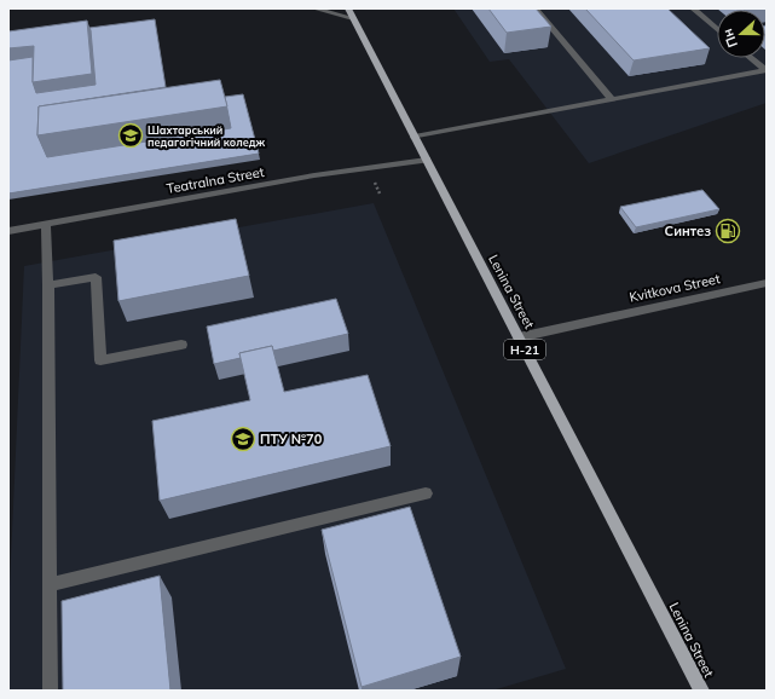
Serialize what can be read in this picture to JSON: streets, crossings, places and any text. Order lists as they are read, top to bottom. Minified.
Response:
{"streets":{"main road":["Lenina Street","Н-21"],"street":["Teatralna Street","Kvitkova Street"]},"crossings":[["Teatralna Street","Lenina Street"],["Kvitkova Street","Lenina Street"]],"places":{"school or university":["Шахтарський педагогічний коледж","ПТУ №70"],"fuel station":["Синтез"]},"north":"left"}
